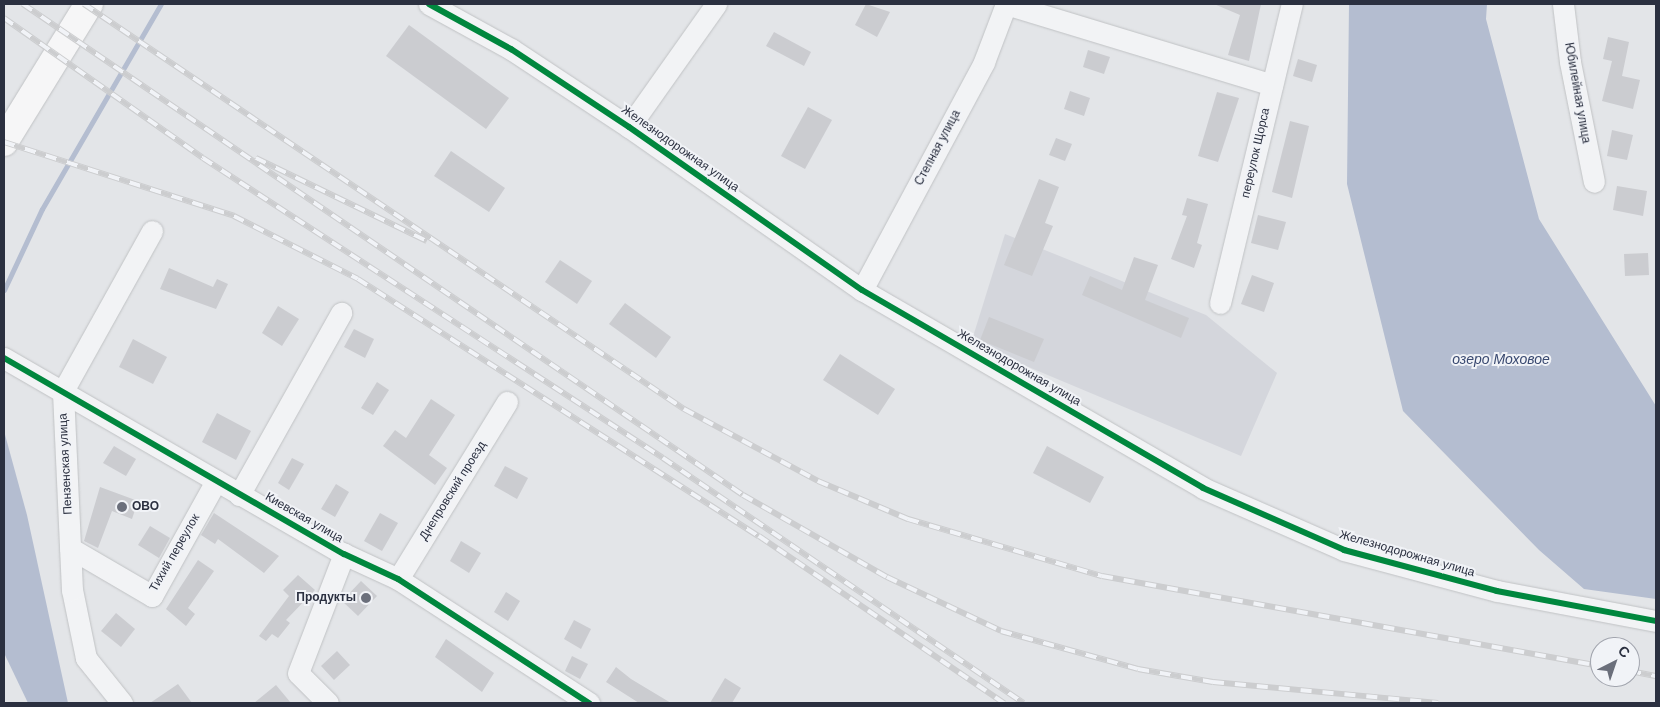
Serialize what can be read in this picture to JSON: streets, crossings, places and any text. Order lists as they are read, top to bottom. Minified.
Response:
{"streets":{"street":["Юбилейная улица","Степная улица","Железнодорожная улица","переулок Щорса","Пензенская улица","Днепровский проезд","Киевская улица","Тихий переулок"]},"crossings":[["Степная улица","Железнодорожная улица"],["Пензенская улица","Киевская улица"],["Пензенская улица","Тихий переулок"],["Днепровский проезд","Киевская улица"],["Киевская улица","Тихий переулок"]],"water":["озеро Моховое"],"places":["ОВО","Продукты"],"north":"top right"}
